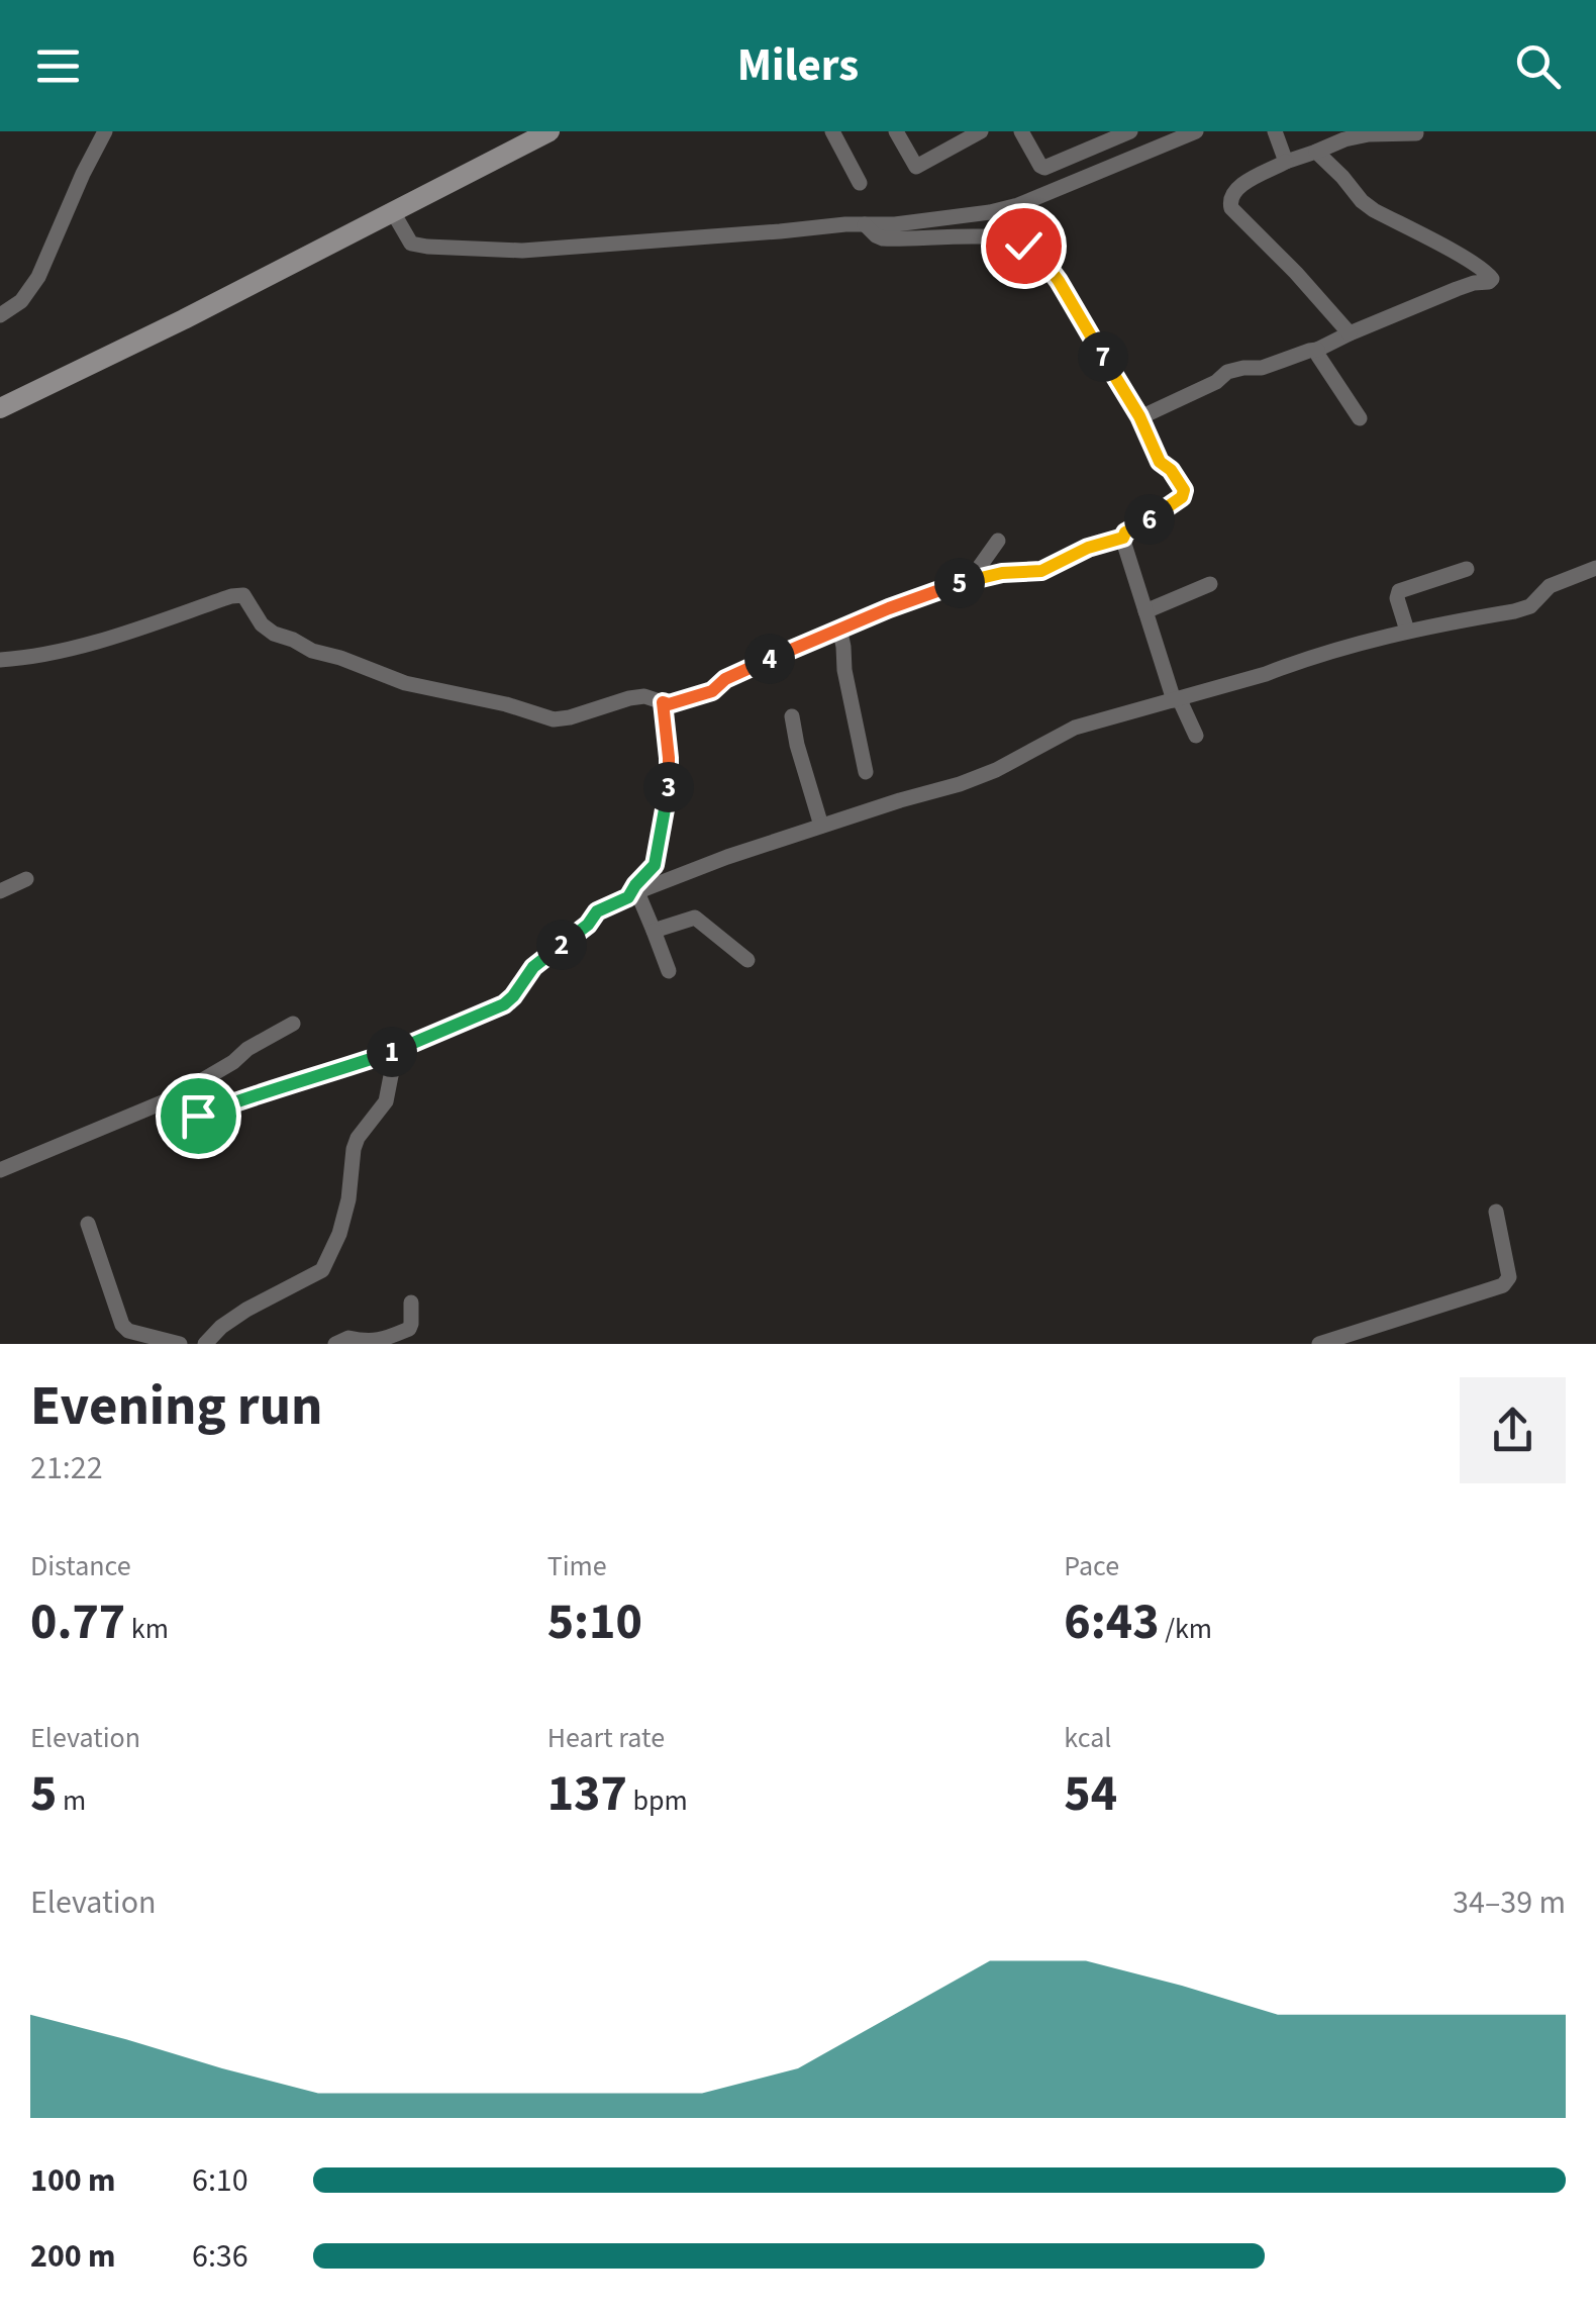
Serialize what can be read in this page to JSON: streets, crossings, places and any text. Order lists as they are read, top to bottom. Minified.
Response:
{"page":{"header":"Milers","pins":["7","6","5","4","3","2","1"],"heading":["Evening run","21:22"],"stats":[["Distance","0.77 km"],["Time","5:10"],["Pace","6:43 /km"],["Elevation","5 m"],["Heart rate","137 bpm"],["kcal","54"]],"chart":["Elevation","34–39 m"],"list":[{"name":"100 m","note":"6:10"},{"name":"200 m","note":"6:36"}]}}
